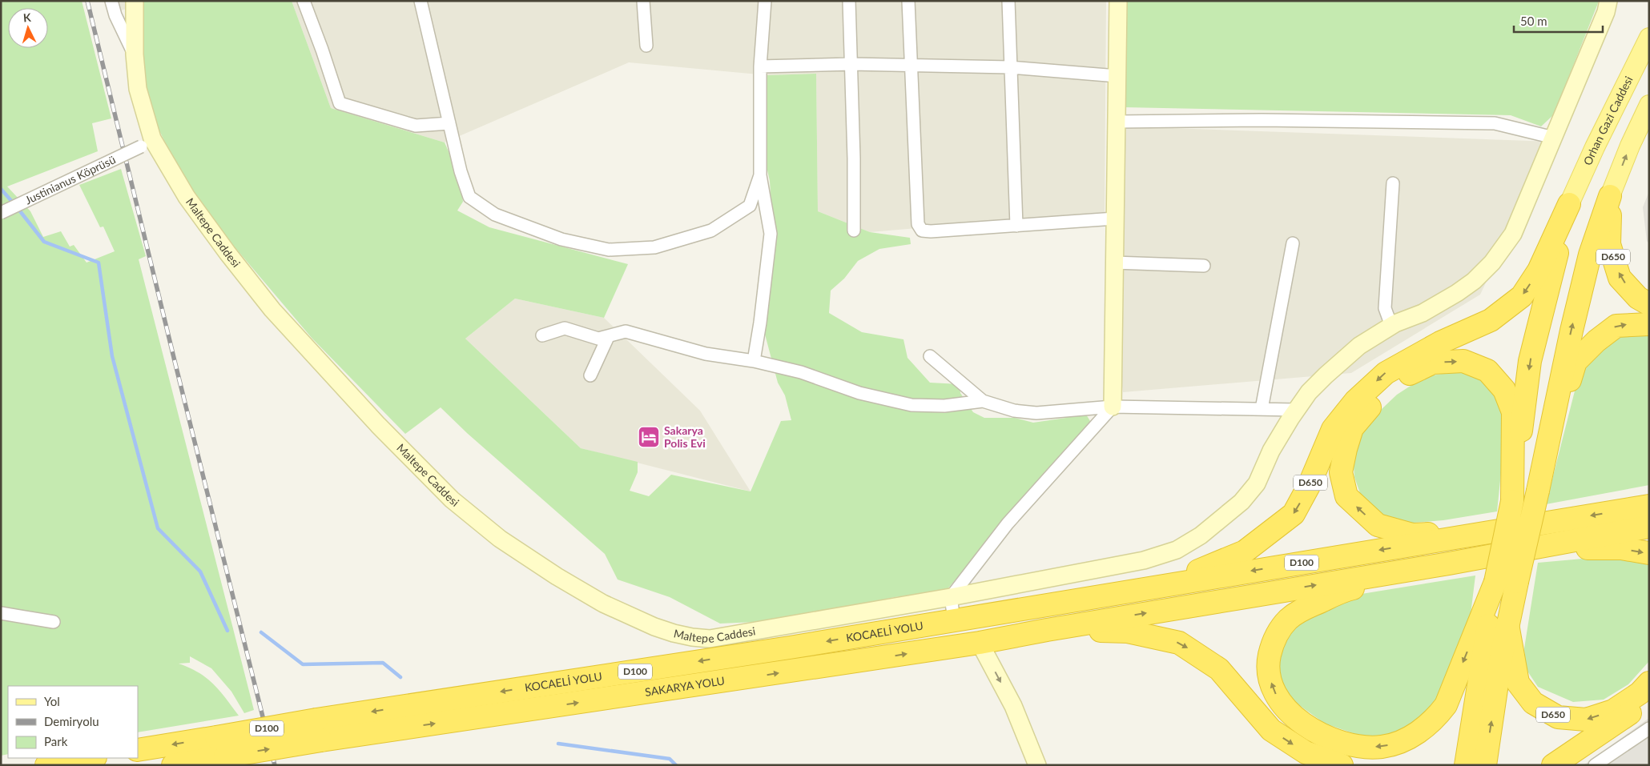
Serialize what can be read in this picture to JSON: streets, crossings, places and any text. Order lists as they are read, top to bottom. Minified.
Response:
{"streets":{"highway":["D650","D100","KOCAELİ YOLU","SAKARYA YOLU"],"main road":["Orhan Gazi Caddesi"],"street":["Justinianus Köprüsü","Maltepe Caddesi"]},"crossings":[["Orhan Gazi Caddesi","D650"],["Justinianus Köprüsü","Maltepe Caddesi"],["D650","D100"],["D650","KOCAELİ YOLU"],["D100","KOCAELİ YOLU"],["D100","SAKARYA YOLU"],["KOCAELİ YOLU","SAKARYA YOLU"]],"one_way":["KOCAELİ YOLU","SAKARYA YOLU"],"places":{"hotel":["Sakarya Polis Evi"]},"legend":["Yol","Demiryolu","Park"],"scale_bar":"50 m","north":"top"}
